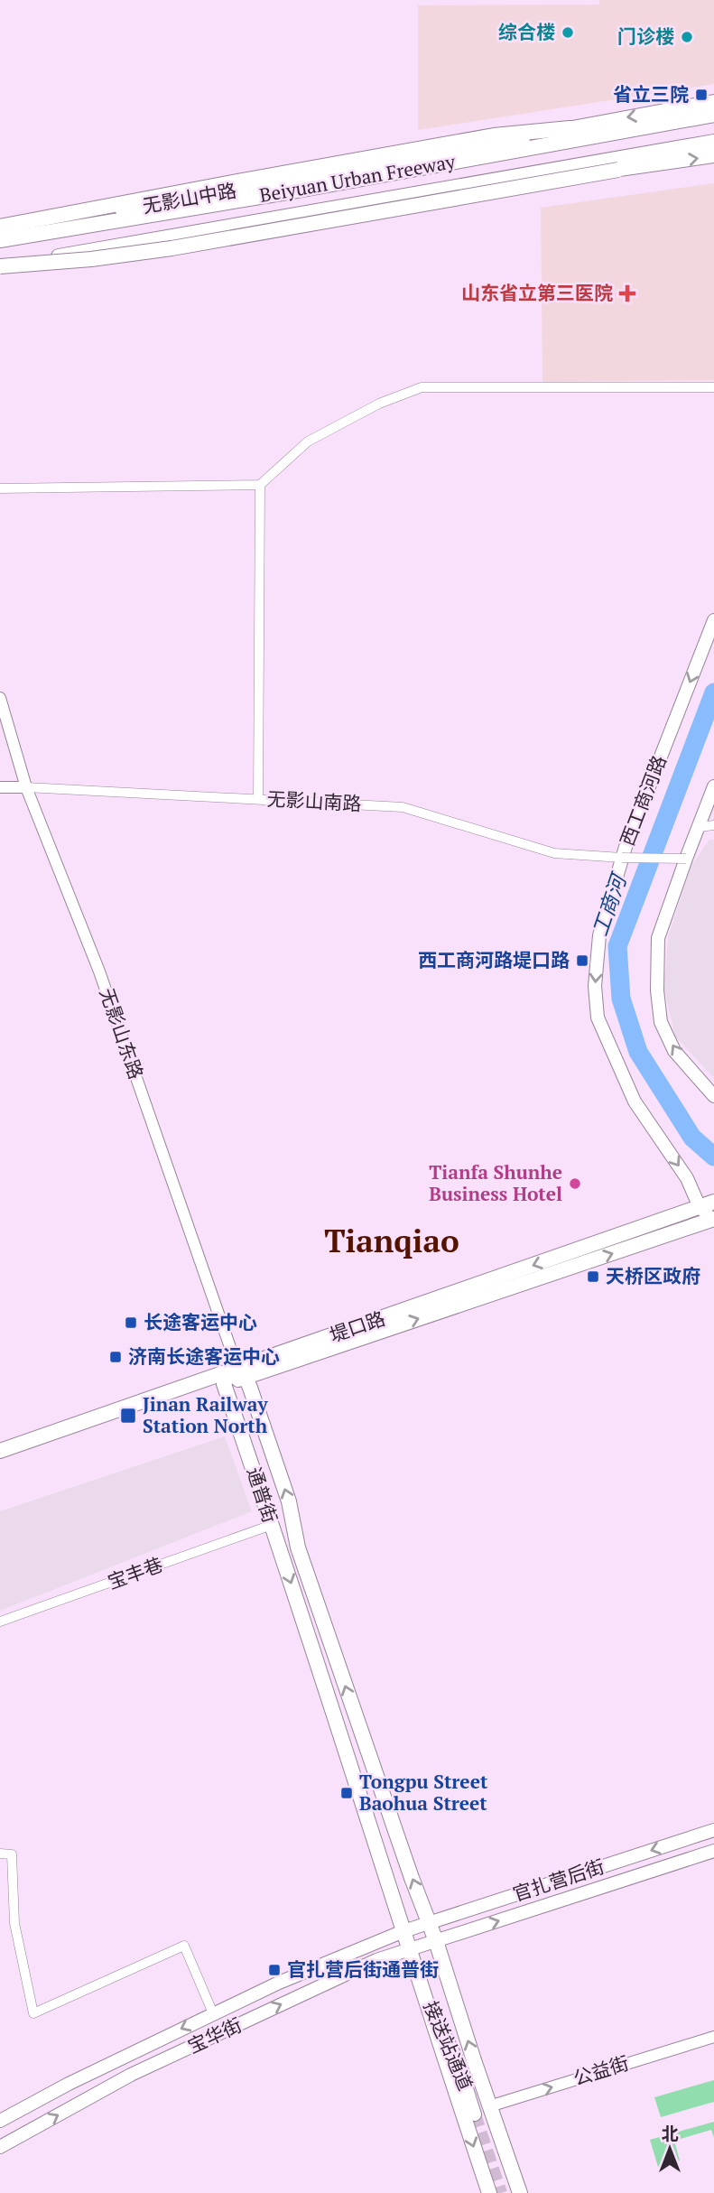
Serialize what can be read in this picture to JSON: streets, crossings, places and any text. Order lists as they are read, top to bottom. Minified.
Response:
{"streets":{"main road":["Beiyuan Urban Freeway","无影山中路","西工商河路","堤口路","通普街","官扎营后街","宝华街","接送站通道"],"street":["无影山南路","无影山东路","宝丰巷","公益街"]},"crossings":[["西工商河路","无影山南路"],["西工商河路","堤口路"],["无影山南路","无影山东路"],["无影山东路","堤口路"],["无影山东路","通普街"],["堤口路","通普街"],["通普街","宝丰巷"],["通普街","官扎营后街"],["通普街","宝华街"],["通普街","接送站通道"],["通普街","公益街"],["官扎营后街","宝华街"]],"one_way":["公益街"],"districts":["Tianqiao"],"water":["工商河"],"places":{"other":["综合楼","门诊楼","Tianfa Shunhe Business Hotel"],"transit":["省立三院","西工商河路堤口路","天桥区政府","长途客运中心","济南长途客运中心","Jinan Railway Station North","Tongpu Street Baohua Street","官扎营后街通普街"],"health":["山东省立第三医院"]},"north":"top"}
